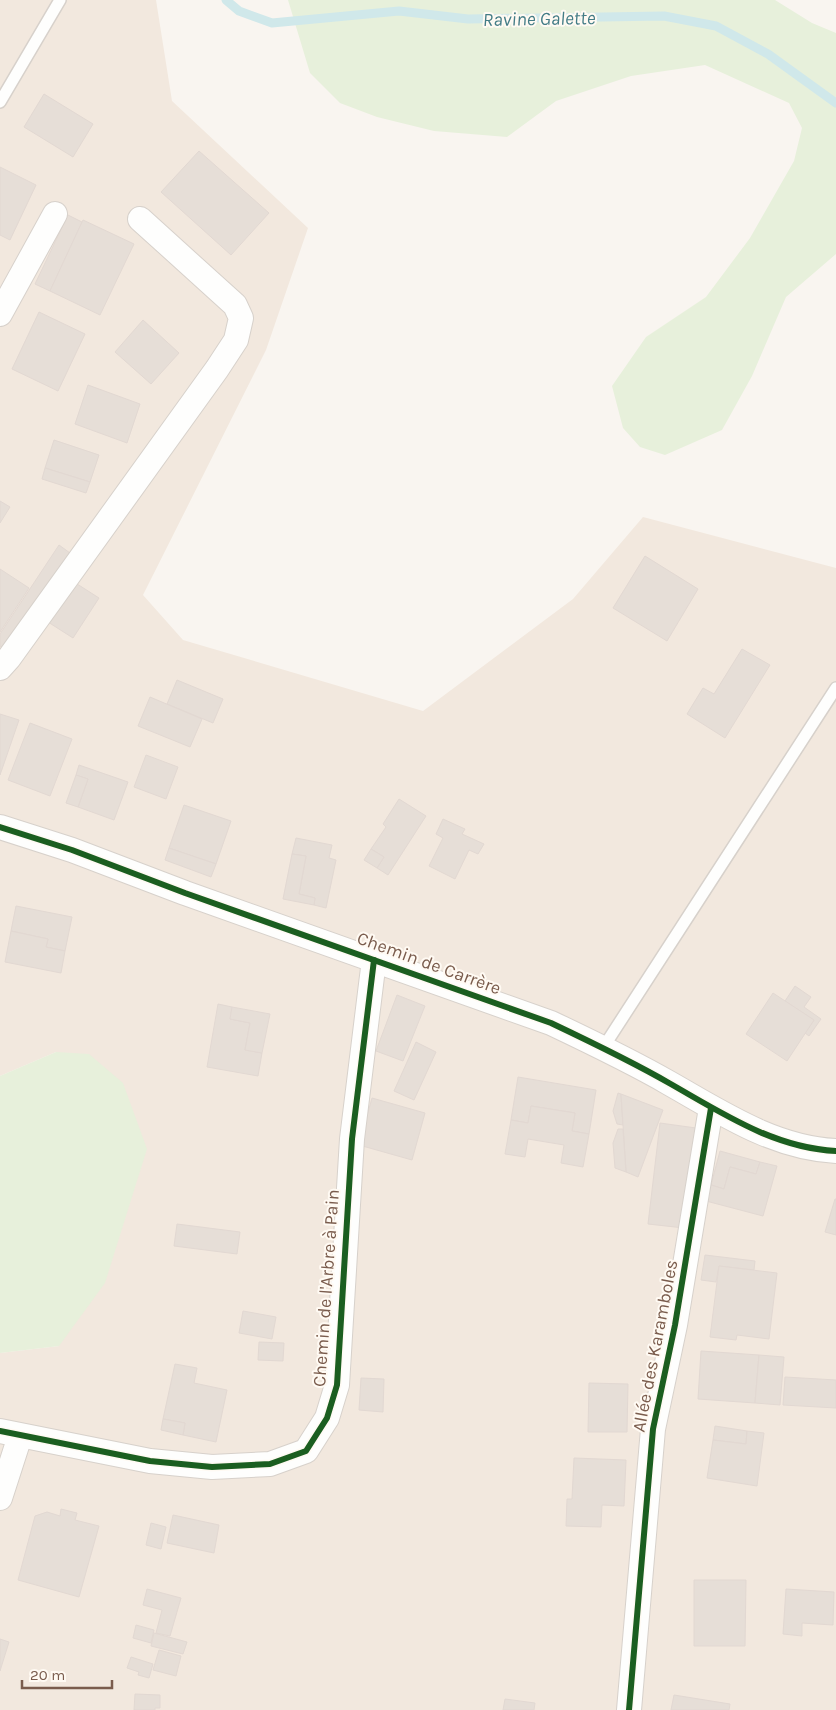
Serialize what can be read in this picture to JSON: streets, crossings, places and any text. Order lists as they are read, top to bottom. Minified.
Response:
{"streets":{"street":["Chemin de Carrère","Chemin de l'Arbre à Pain","Allée des Karamboles"]},"crossings":[["Chemin de Carrère","Chemin de l'Arbre à Pain"],["Chemin de Carrère","Allée des Karamboles"]],"water":["Ravine Galette"],"scale_bar":"20 m"}
